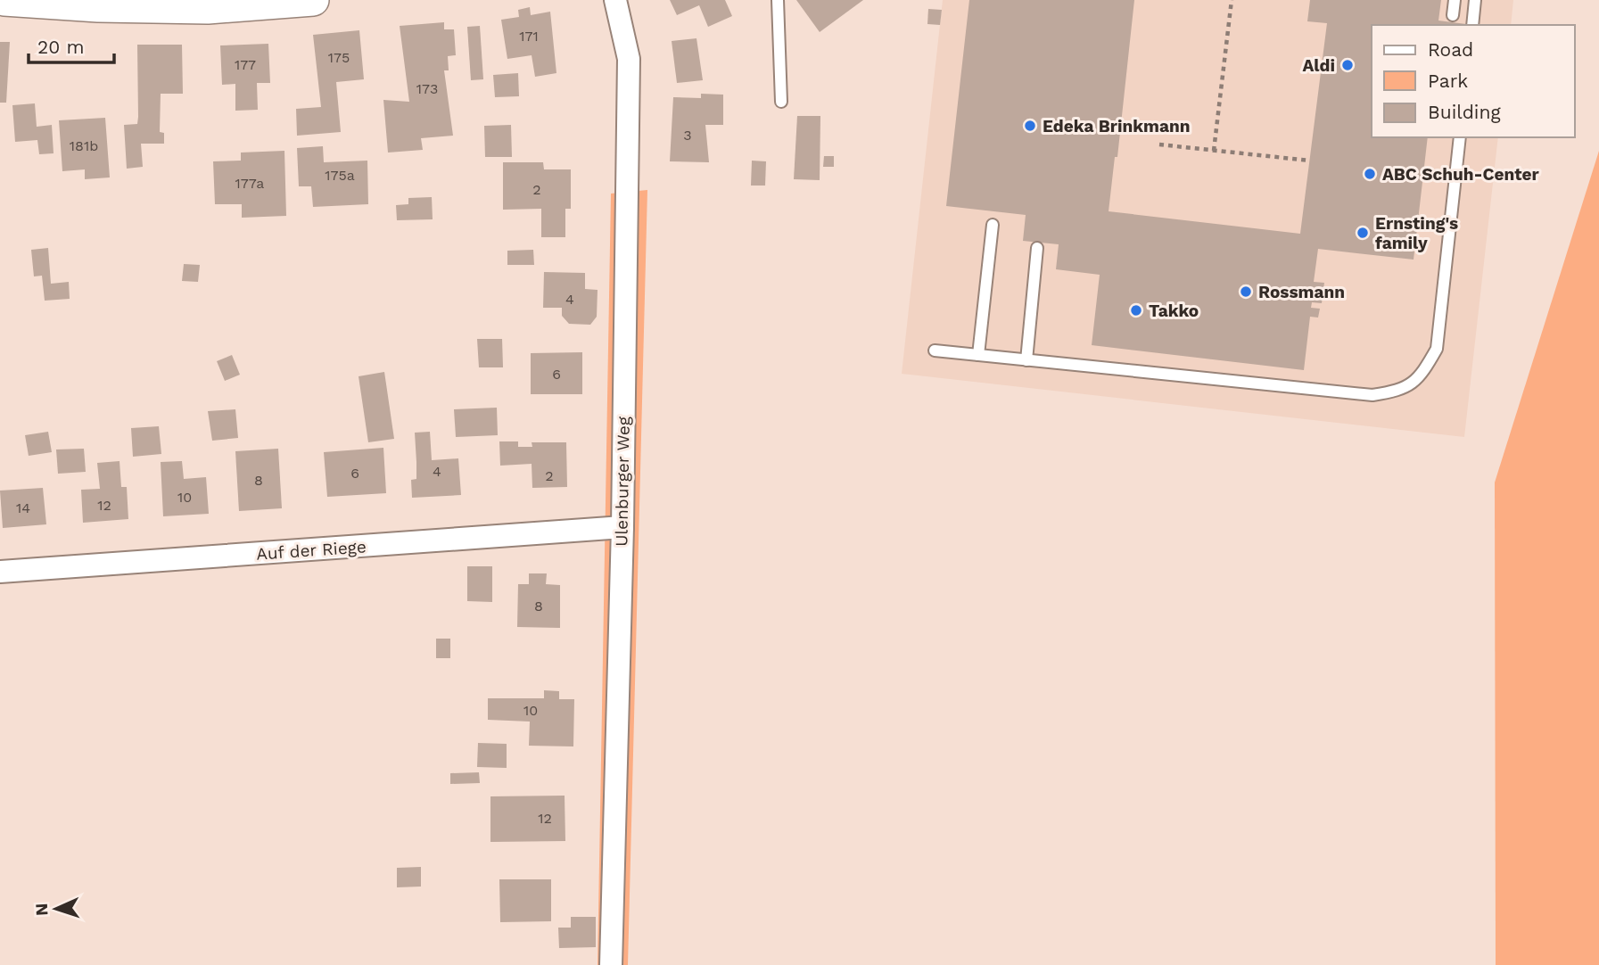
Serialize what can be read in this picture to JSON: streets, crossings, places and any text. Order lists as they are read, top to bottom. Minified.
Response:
{"streets":{"street":["Ulenburger Weg","Auf der Riege"]},"crossings":[["Ulenburger Weg","Auf der Riege"]],"places":["Aldi","Edeka Brinkmann","ABC Schuh-Center","Ernsting's family","Rossmann","Takko"],"house_numbers":["171","175","177","173","3","181b","175a","177a","2","4","6","4","6","2","8","10","12","14","8","10","12"],"legend":["Road","Park","Building"],"scale_bar":"20 m","north":"left"}
